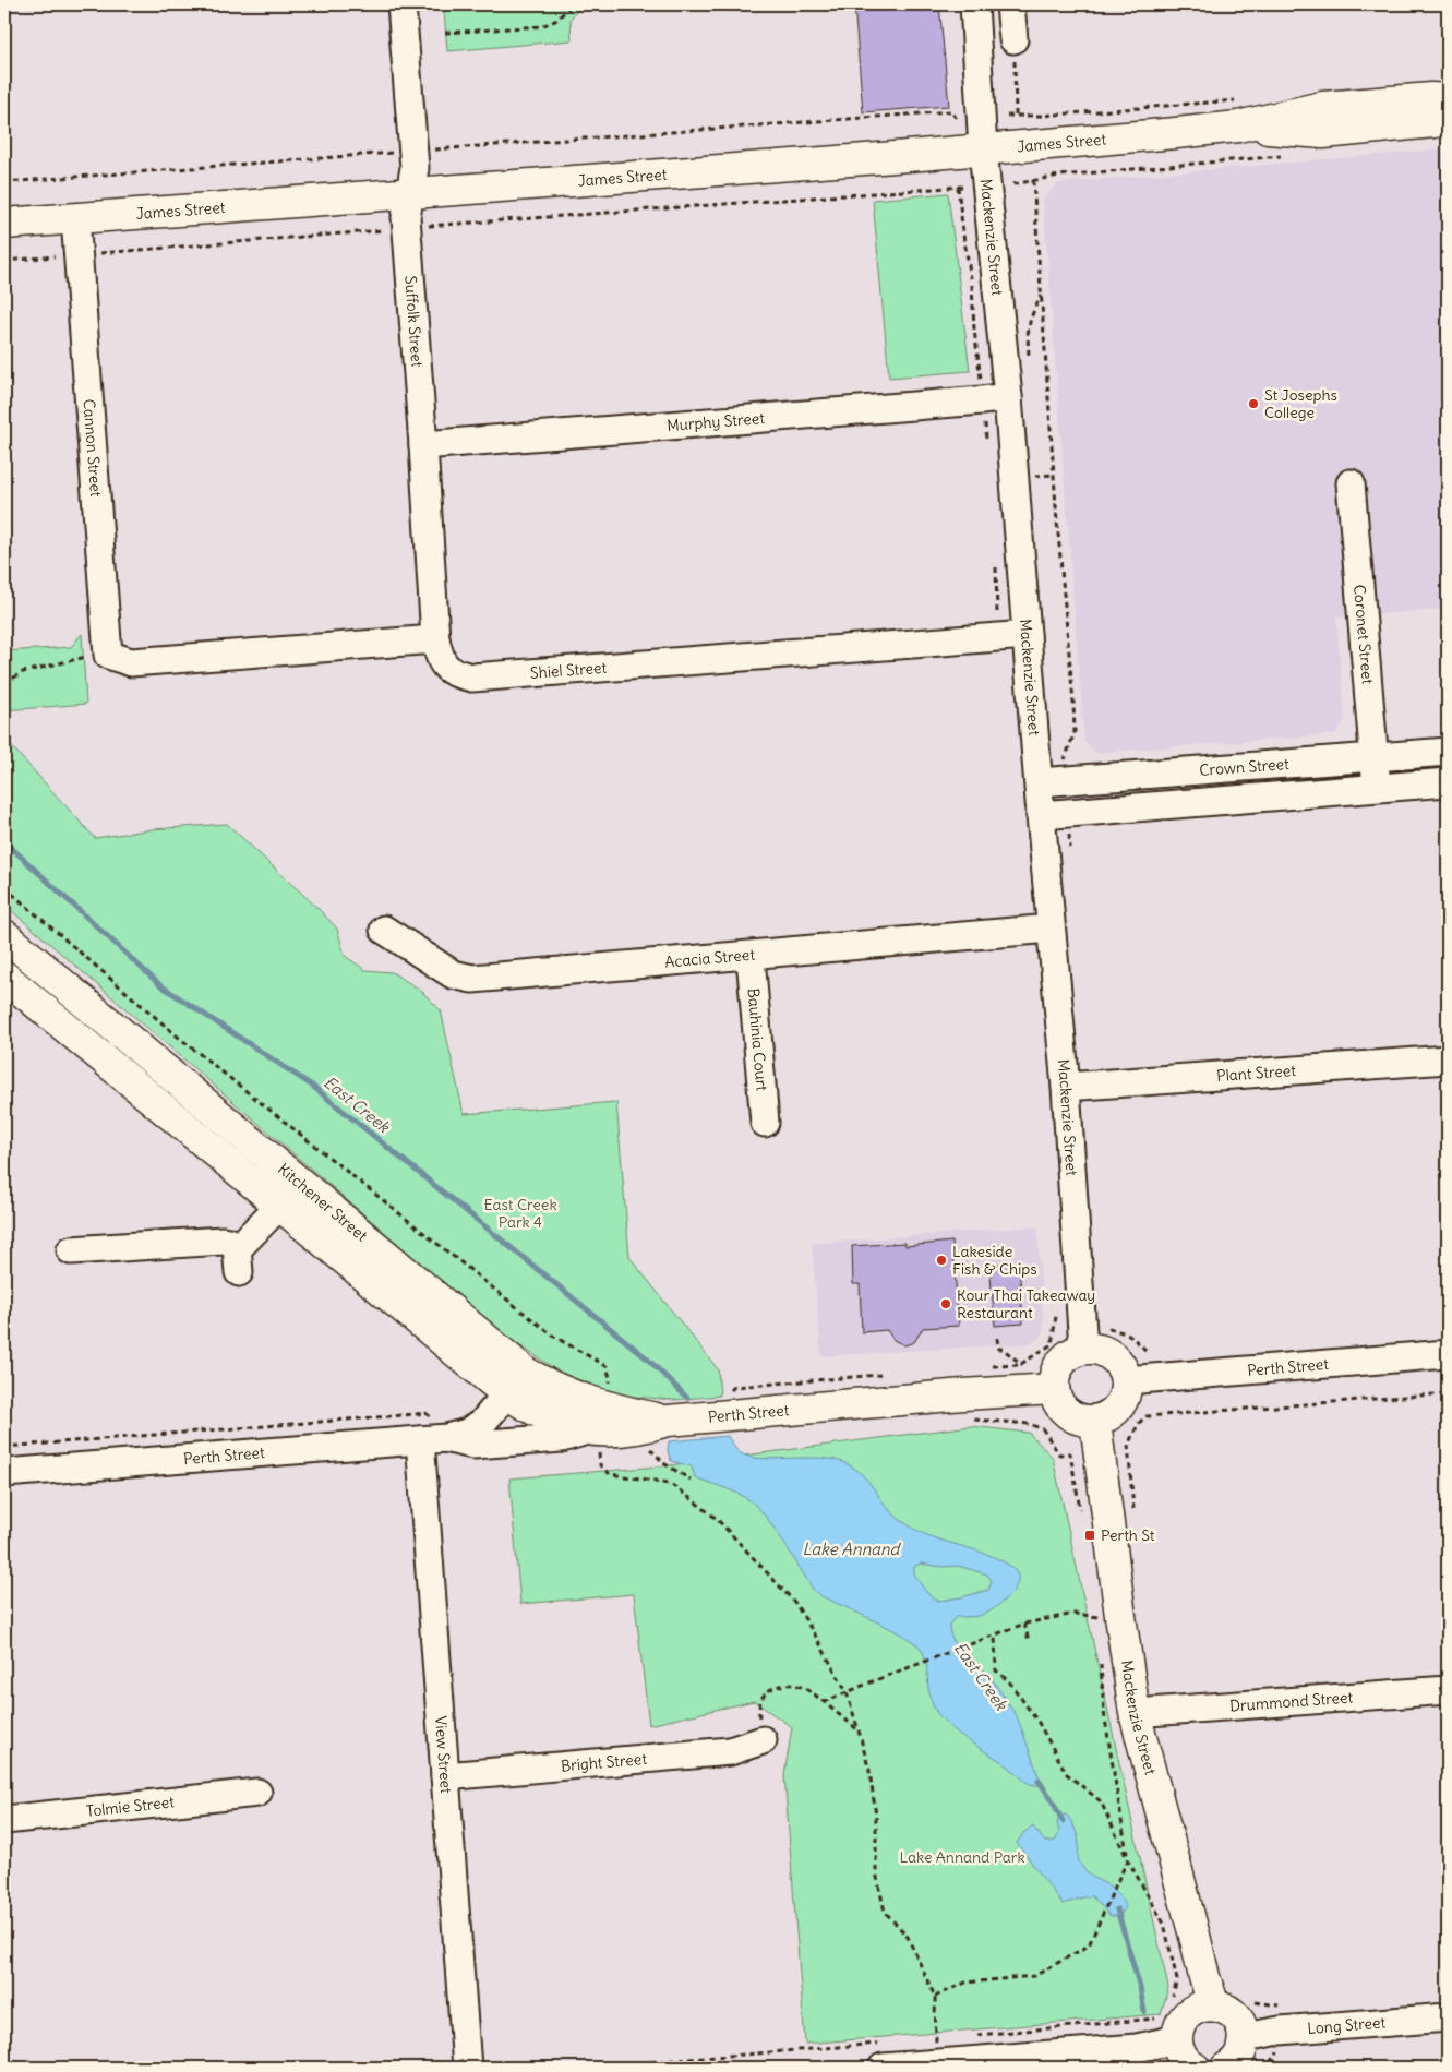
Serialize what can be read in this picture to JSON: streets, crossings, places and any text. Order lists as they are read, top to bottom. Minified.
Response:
{"streets":{"main road":["James Street","Mackenzie Street","Kitchener Street","Perth Street"],"street":["Suffolk Street","Murphy Street","Cannon Street","Coronet Street","Shiel Street","Crown Street","Acacia Street","Bauhinia Court","Plant Street","Drummond Street","View Street","Bright Street","Tolmie Street","Long Street"]},"crossings":[["James Street","Mackenzie Street"],["James Street","Suffolk Street"],["James Street","Cannon Street"],["Mackenzie Street","Murphy Street"],["Mackenzie Street","Shiel Street"],["Mackenzie Street","Crown Street"],["Mackenzie Street","Acacia Street"],["Mackenzie Street","Plant Street"],["Mackenzie Street","Perth Street"],["Mackenzie Street","Drummond Street"],["Suffolk Street","Murphy Street"],["Suffolk Street","Shiel Street"],["Coronet Street","Crown Street"],["Acacia Street","Bauhinia Court"],["Kitchener Street","Perth Street"],["Perth Street","View Street"],["View Street","Bright Street"]],"water":["East Creek","Lake Annand"],"parks":["East Creek Park 4","Lake Annand Park"],"places":{"other":["St Josephs College","Lakeside Fish & Chips","Kour Thai Takeaway Restaurant"],"transit":["Perth St"]}}
